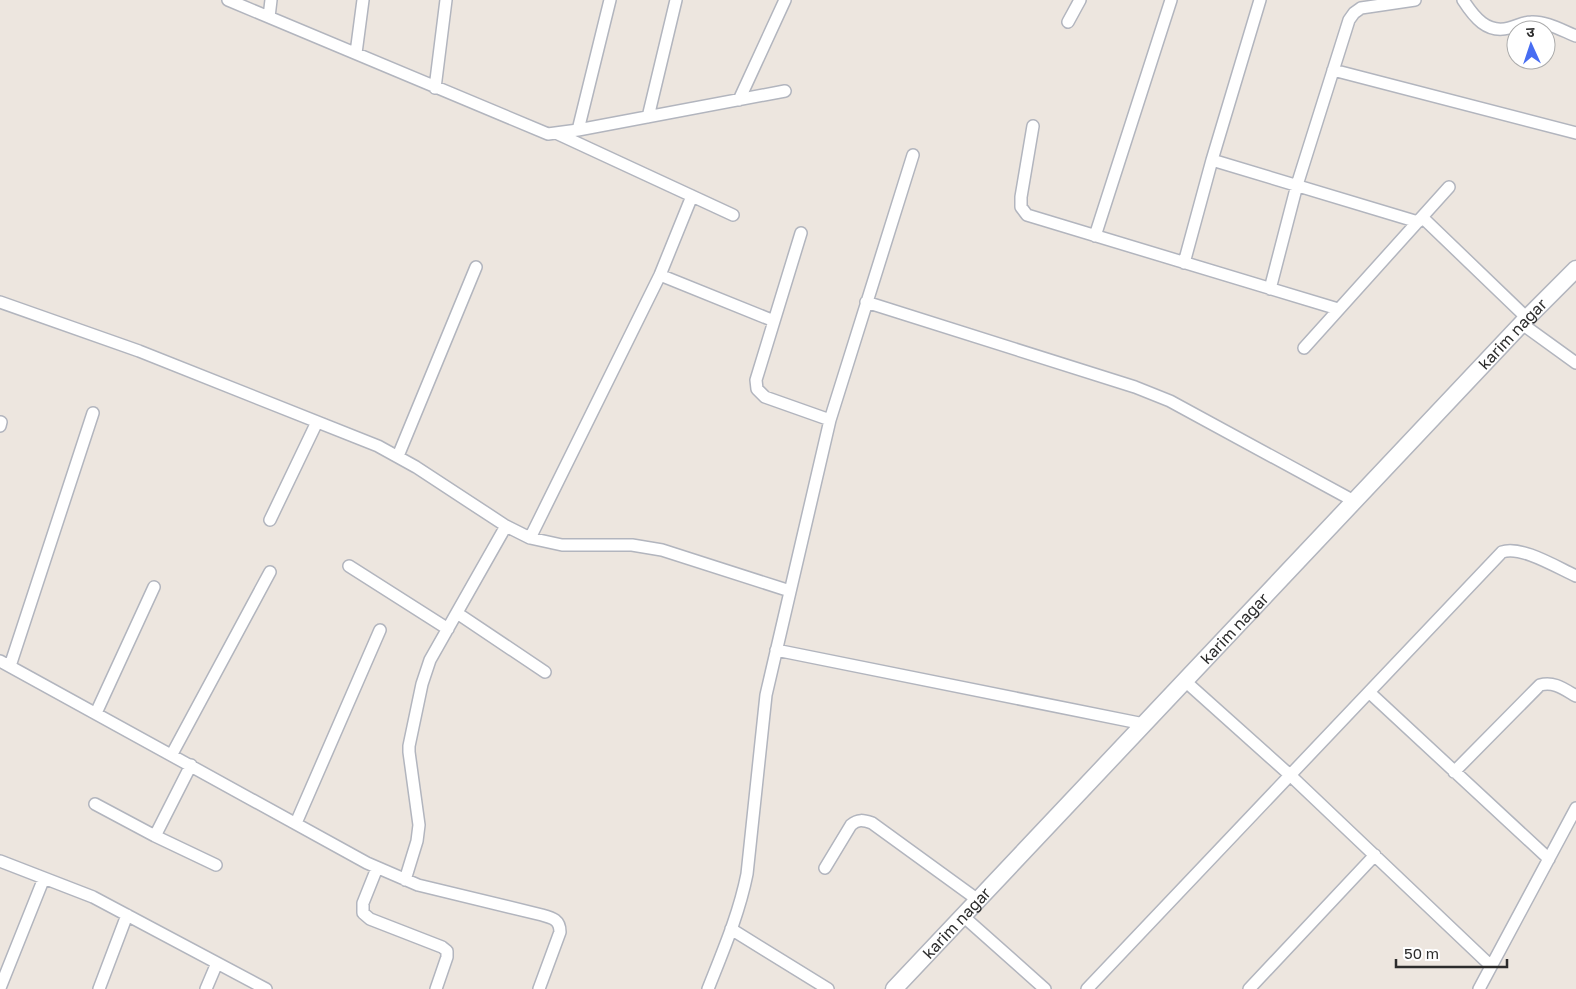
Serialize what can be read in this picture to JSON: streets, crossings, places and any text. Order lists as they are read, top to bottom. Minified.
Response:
{"streets":{"street":["karim nagar"]},"scale_bar":"50 m","north":"top"}
